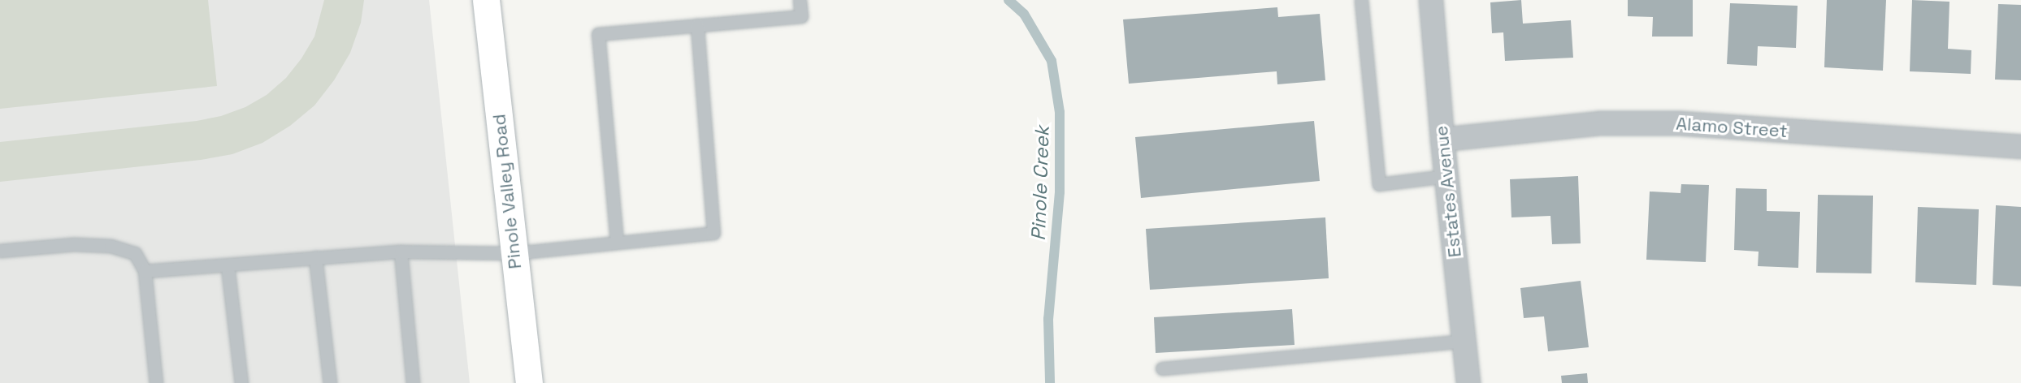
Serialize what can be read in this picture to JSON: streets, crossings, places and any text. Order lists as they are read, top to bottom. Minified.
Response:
{"streets":{"main road":["Pinole Valley Road"],"street":["Alamo Street","Estates Avenue"]},"crossings":[["Alamo Street","Estates Avenue"]],"water":["Pinole Creek"]}
